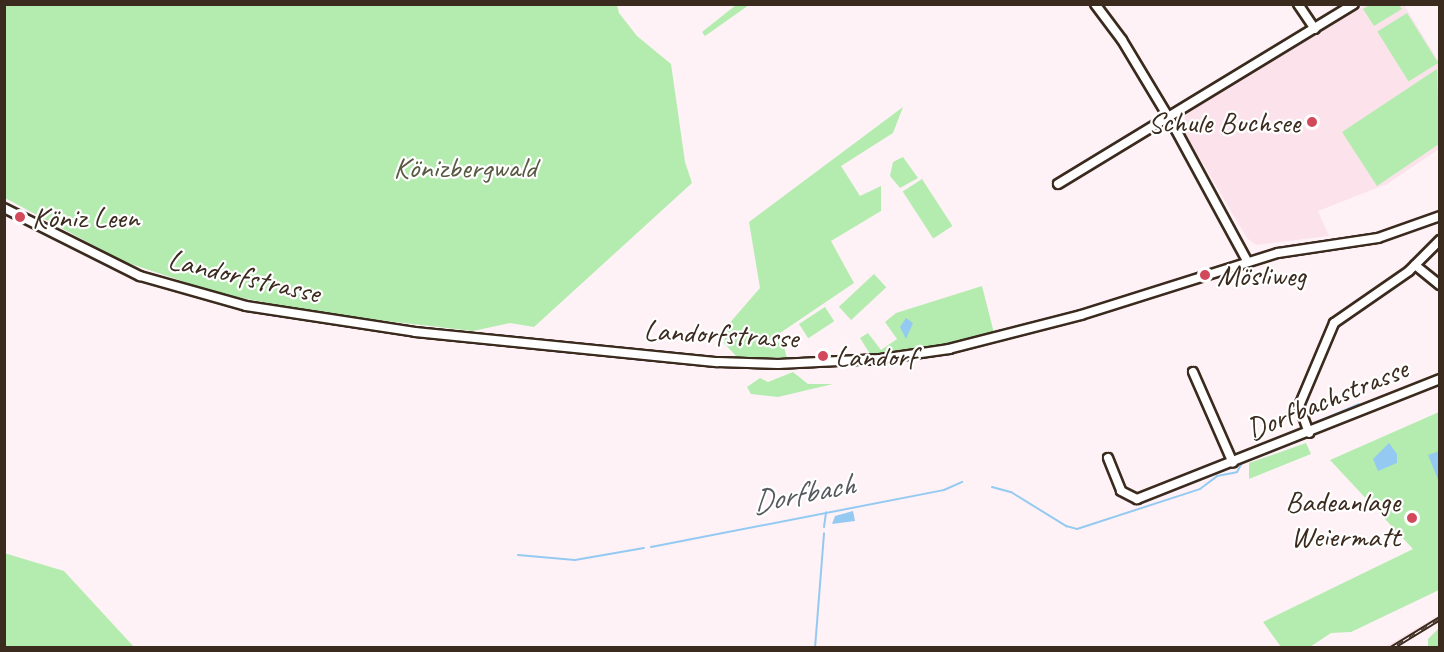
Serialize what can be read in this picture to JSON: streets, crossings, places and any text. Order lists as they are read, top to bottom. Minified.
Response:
{"streets":{"street":["Landorfstrasse","Dorfbachstrasse"]},"water":["Dorfbach"],"parks":["Könizbergwald"],"places":["Schule Buchsee","Köniz Leen","Mösliweg","Landorf","Badeanlage Weiermatt"]}
